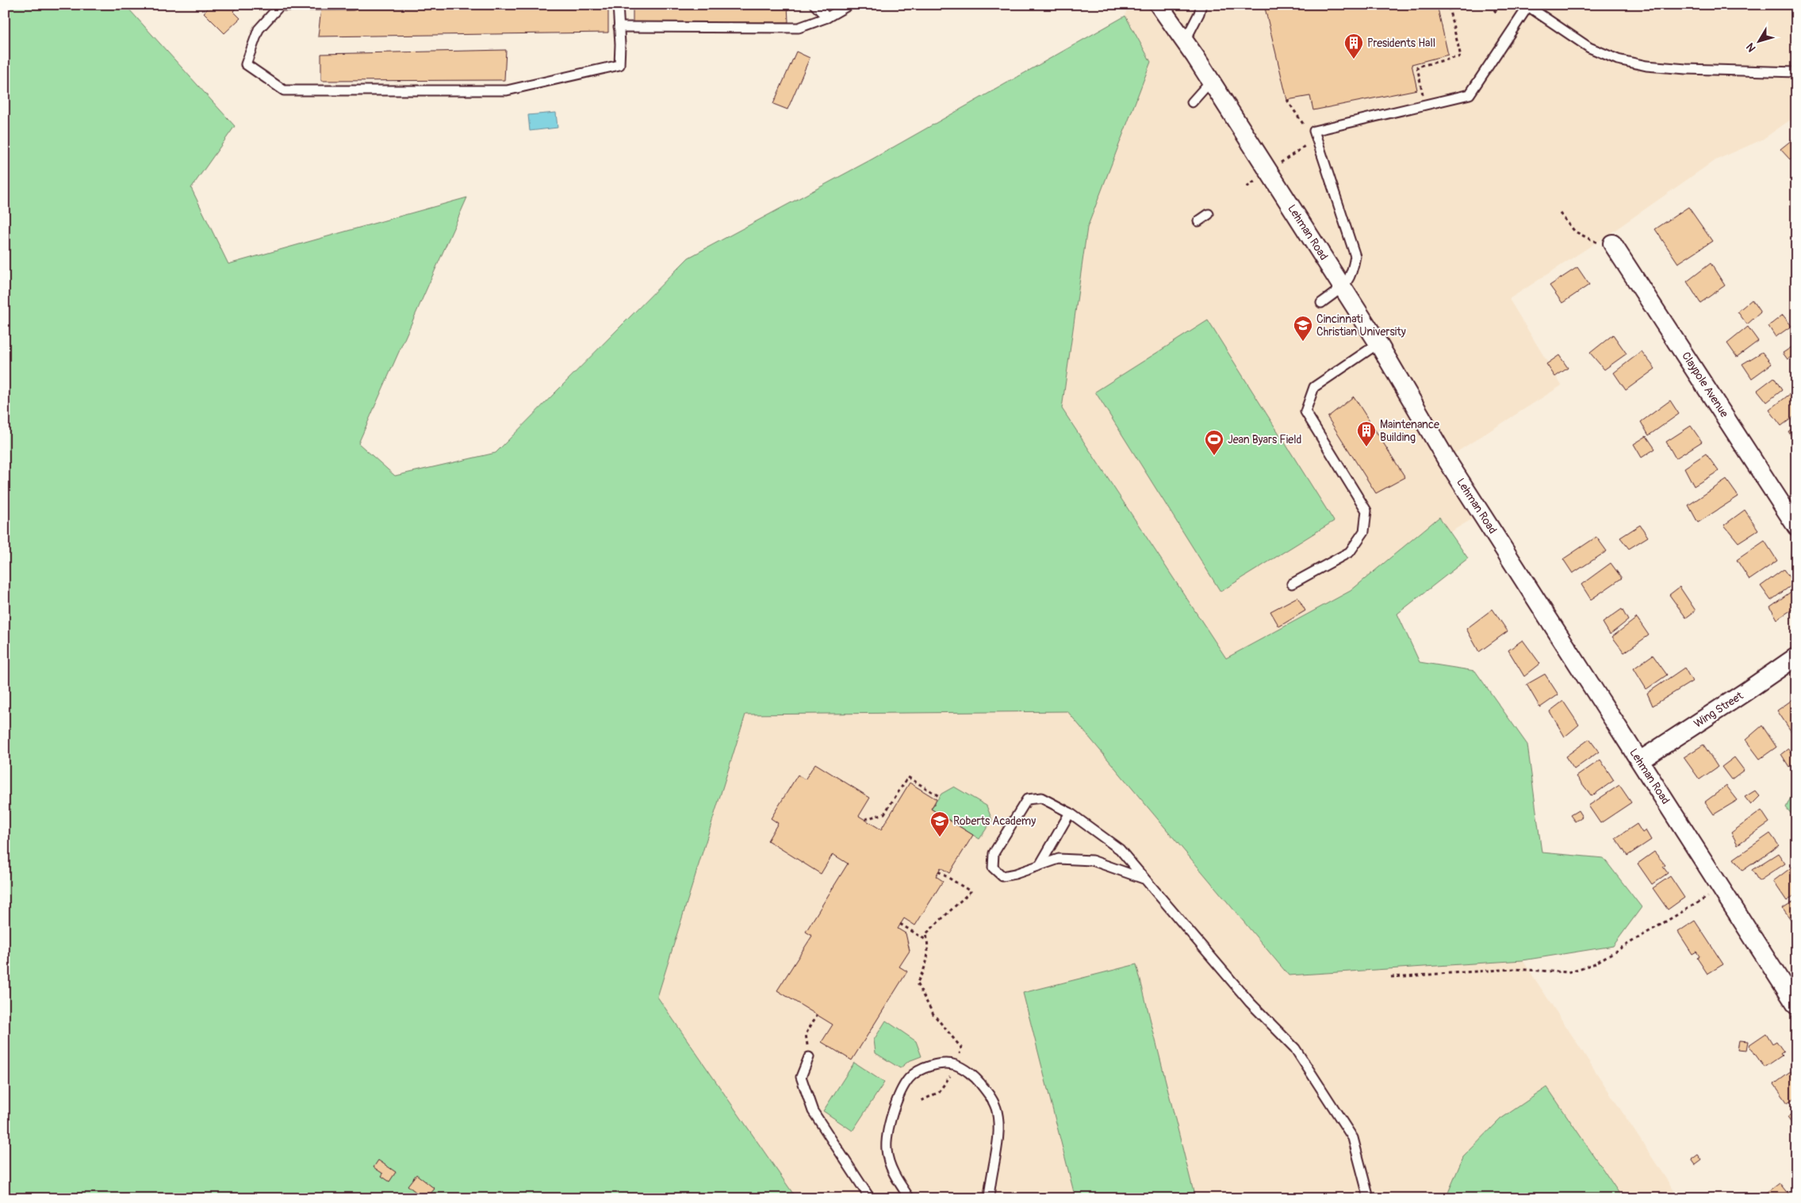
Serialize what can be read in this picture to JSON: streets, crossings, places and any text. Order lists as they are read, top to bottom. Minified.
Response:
{"streets":{"street":["Lehman Road","Claypole Avenue","Wing Street"]},"crossings":[["Lehman Road","Wing Street"]],"places":{"building":["Presidents Hall","Maintenance Building"],"school or university":["Cincinnati Christian University","Roberts Academy"],"sports":["Jean Byars Field"]},"north":"bottom left"}
